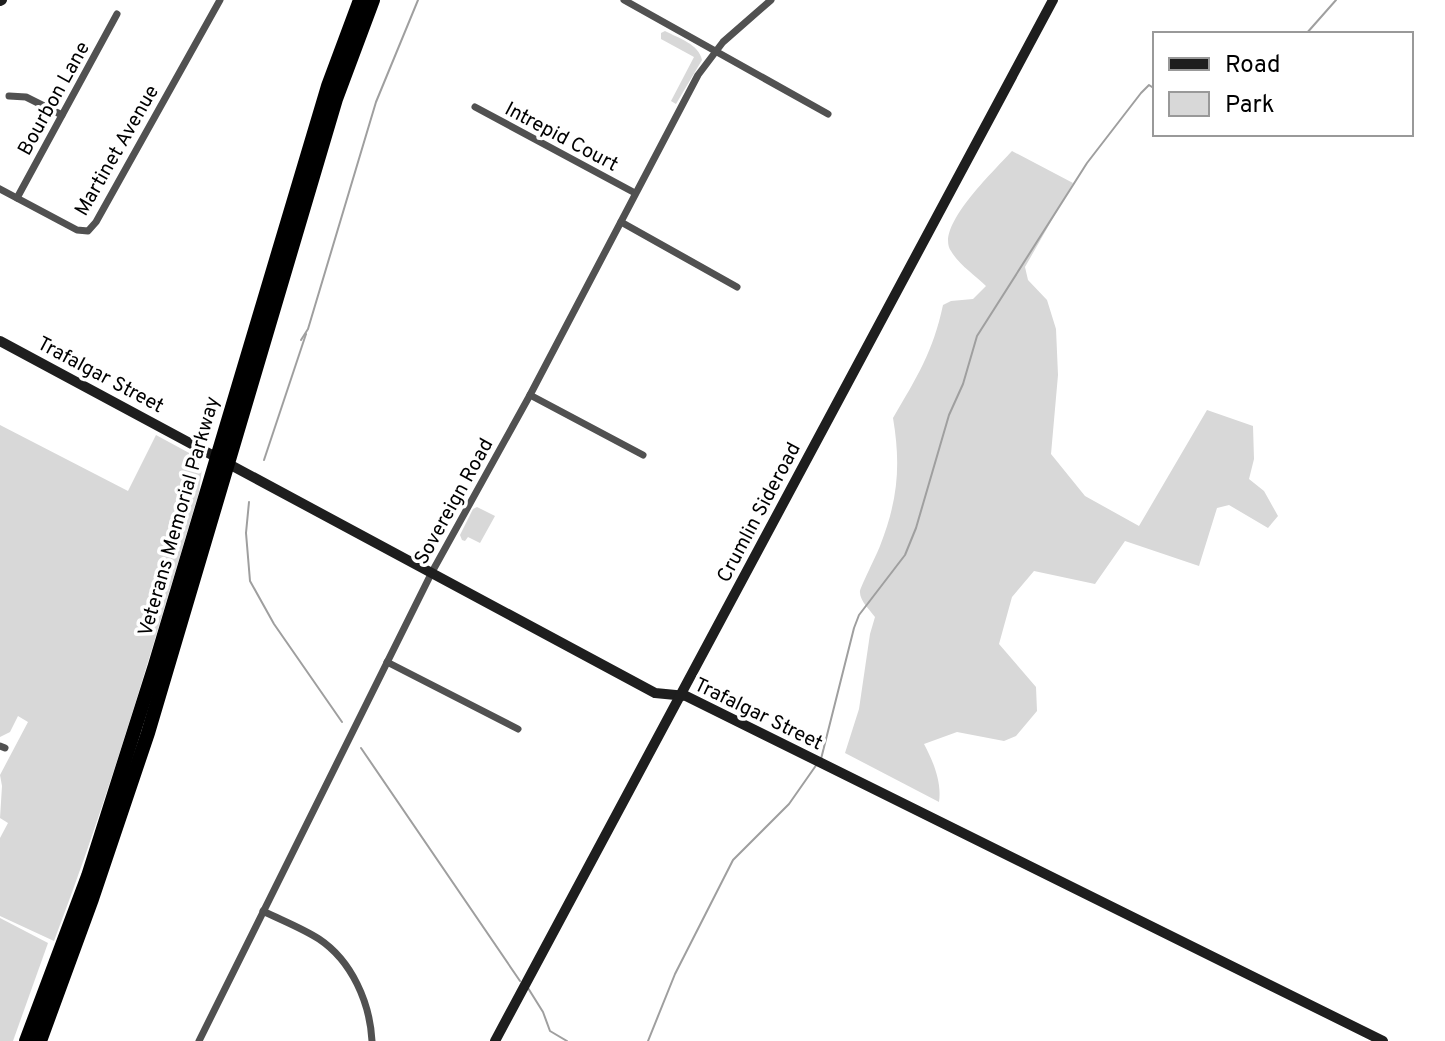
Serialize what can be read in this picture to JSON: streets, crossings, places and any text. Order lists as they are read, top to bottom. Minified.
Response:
{"streets":{"highway":["Veterans Memorial Parkway"],"main road":["Trafalgar Street","Crumlin Sideroad"],"street":["Bourbon Lane","Intrepid Court","Martinet Avenue","Sovereign Road"]},"crossings":[["Bourbon Lane","Martinet Avenue"],["Intrepid Court","Sovereign Road"],["Trafalgar Street","Sovereign Road"],["Trafalgar Street","Crumlin Sideroad"],["Trafalgar Street","Veterans Memorial Parkway"]],"legend":["Road","Park"]}
